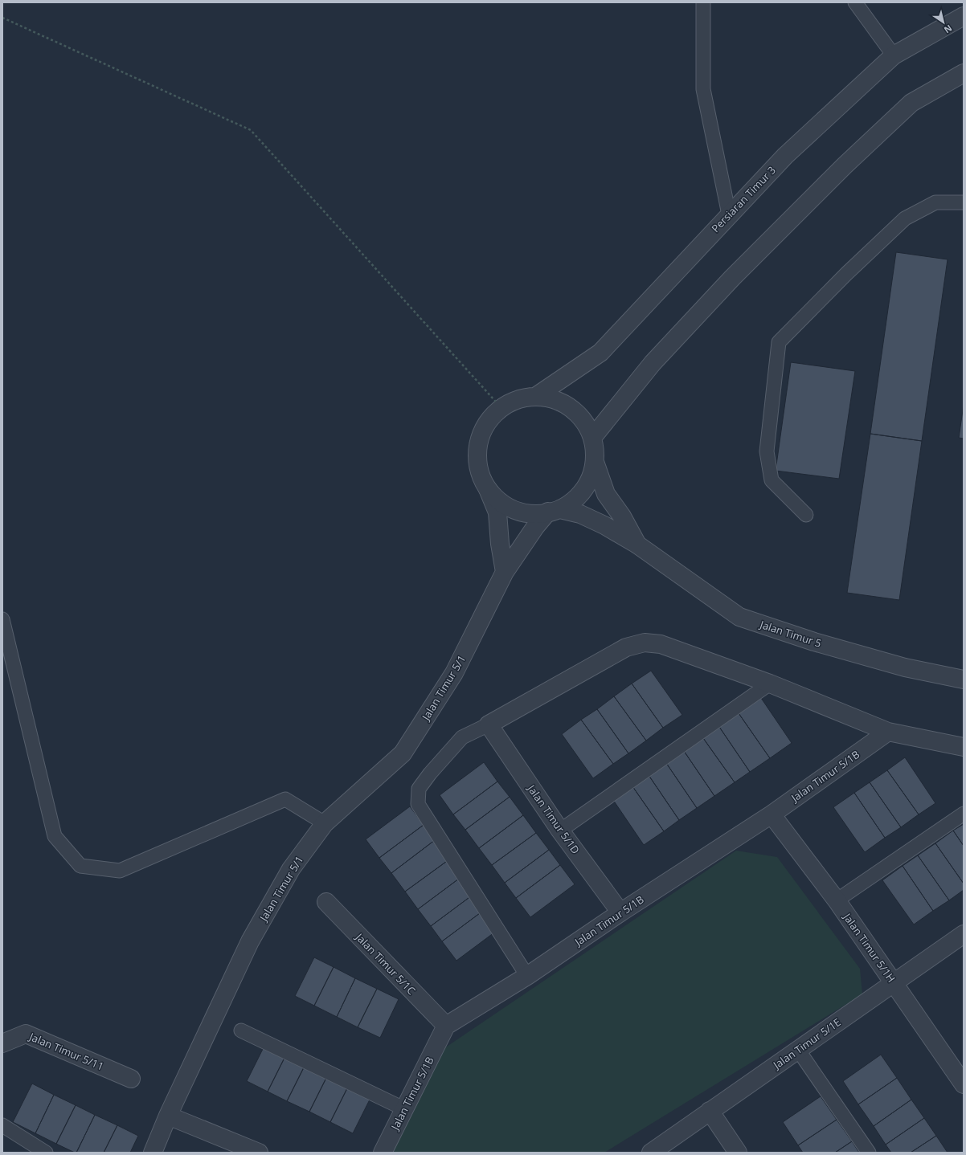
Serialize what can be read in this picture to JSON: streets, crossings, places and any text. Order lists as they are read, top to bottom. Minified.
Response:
{"streets":{"street":["Persiaran Timur 3","Jalan Timur 5","Jalan Timur 5/1","Jalan Timur 5/1B","Jalan Timur 5/1D","Jalan Timur 5/1H","Jalan Timur 5/1C","Jalan Timur 5/1E","Jalan Timur 5/11"]},"crossings":[["Jalan Timur 5","Jalan Timur 5/1"],["Jalan Timur 5/1B","Jalan Timur 5/1D"],["Jalan Timur 5/1B","Jalan Timur 5/1H"],["Jalan Timur 5/1B","Jalan Timur 5/1C"],["Jalan Timur 5/1H","Jalan Timur 5/1E"]],"north":"bottom right"}
